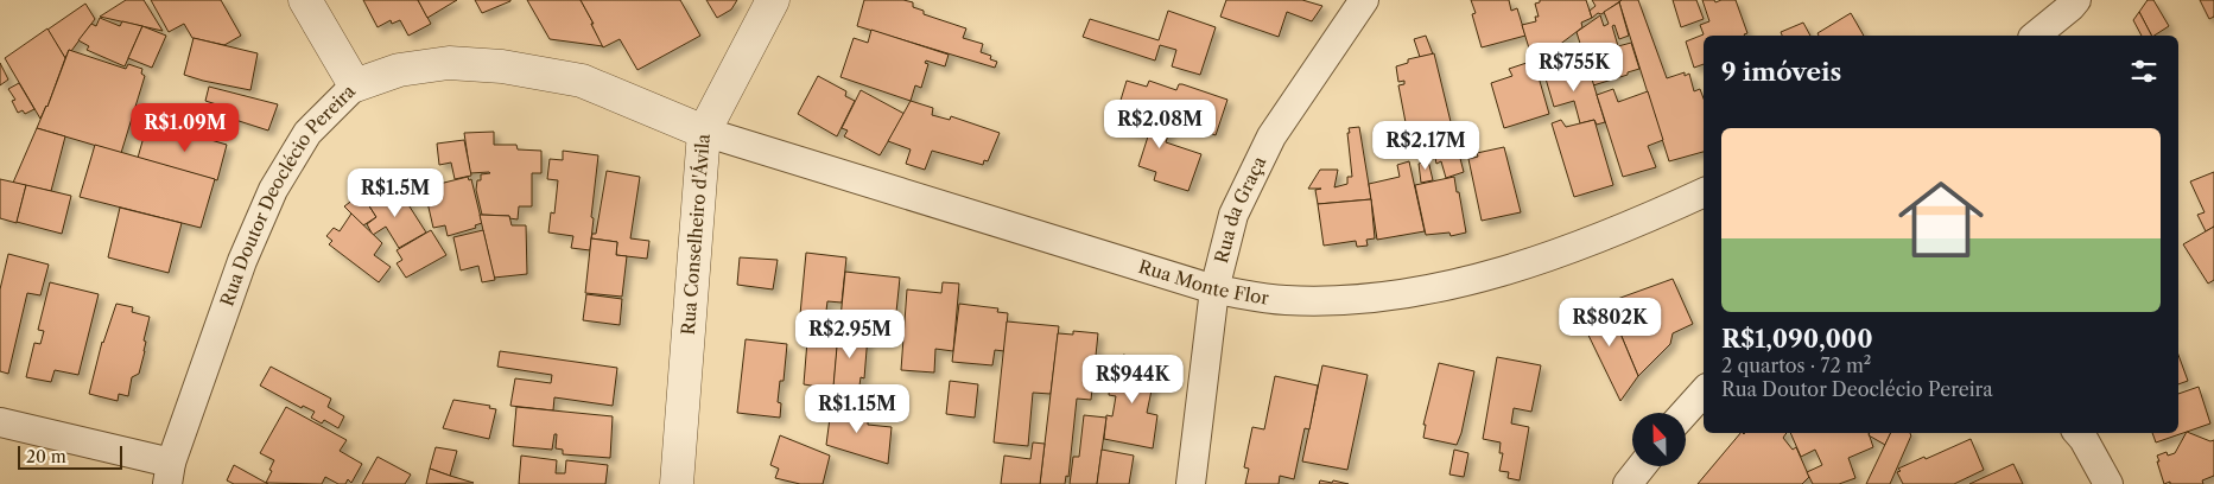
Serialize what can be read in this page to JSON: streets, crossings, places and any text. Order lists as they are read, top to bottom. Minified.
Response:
{"streets":{"street":["Rua Doutor Deoclécio Pereira","Rua da Graça","Rua Conselheiro d'Ávila","Rua Monte Flor"]},"crossings":[["Rua Doutor Deoclécio Pereira","Rua Conselheiro d'Ávila"],["Rua Doutor Deoclécio Pereira","Rua Monte Flor"],["Rua da Graça","Rua Monte Flor"],["Rua Conselheiro d'Ávila","Rua Monte Flor"]],"scale_bar":"20 m","north":"top","page":{"heading":"9 imóveis","price":["R$755K","R$2.08M","R$1.09M","R$2.17M","R$1.5M","R$802K","R$2.95M","R$944K","R$1.15M"],"list":[{"name":"R$1,090,000","note":"2 quartos · 72 m² · Rua Doutor Deoclécio Pereira"}],"scale":"20 m"}}
